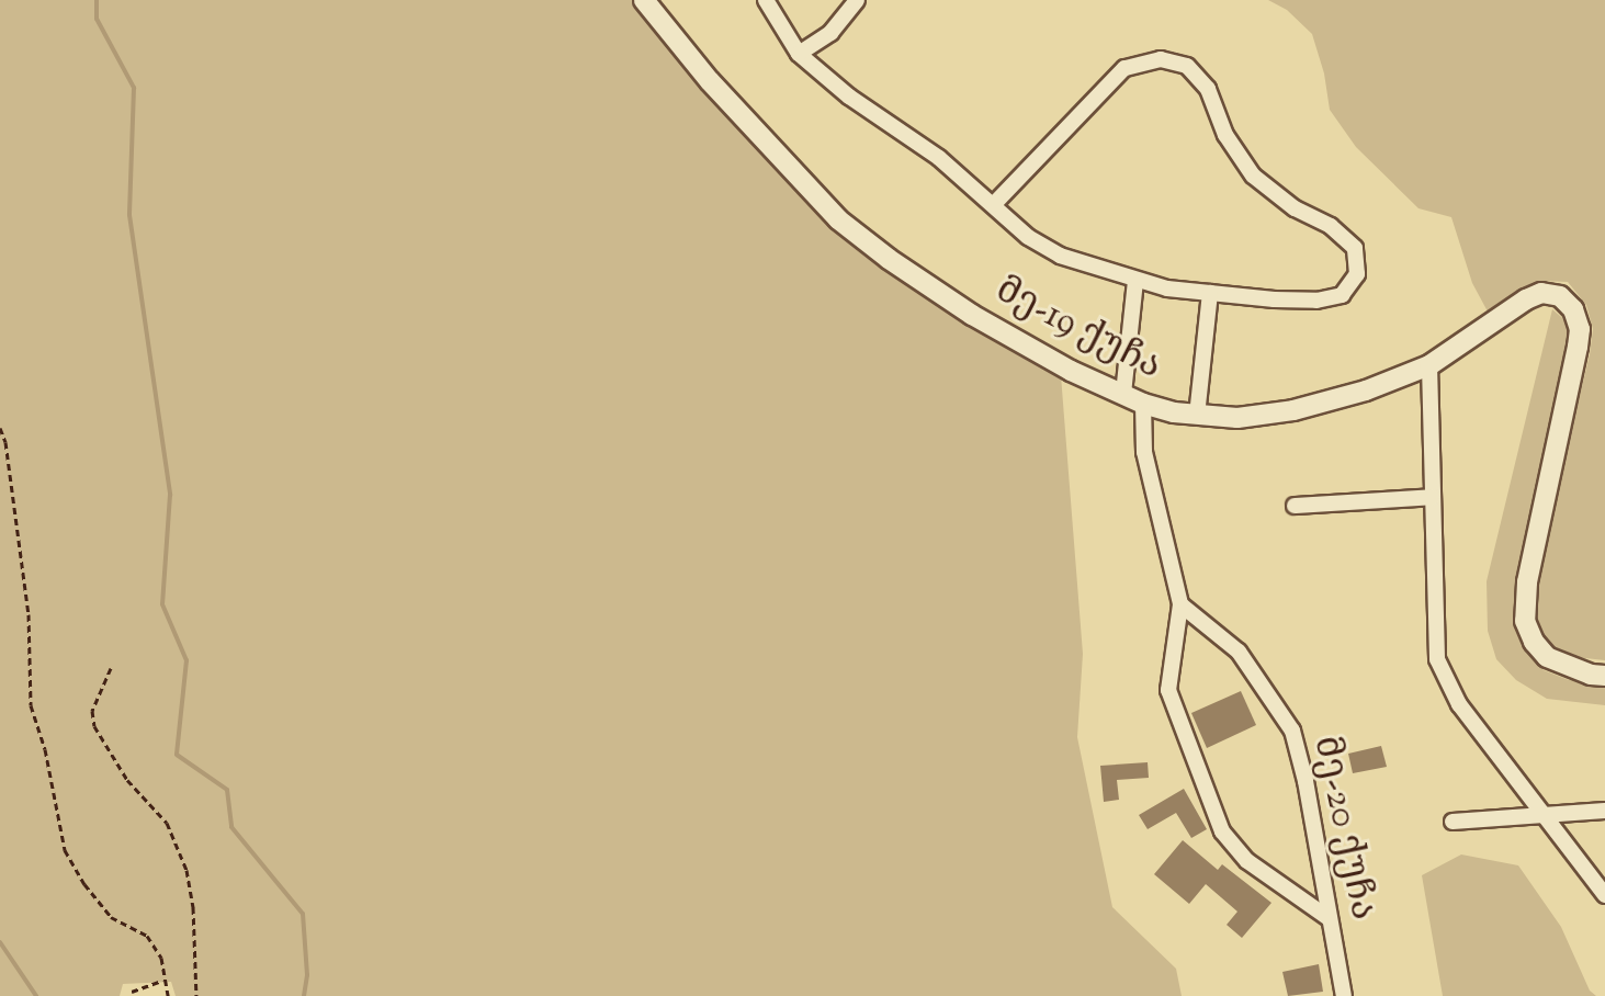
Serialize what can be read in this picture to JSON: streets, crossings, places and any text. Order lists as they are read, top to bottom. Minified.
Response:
{"streets":{"street":["მე-19 ქუჩა","მე-20 ქუჩა"]}}
